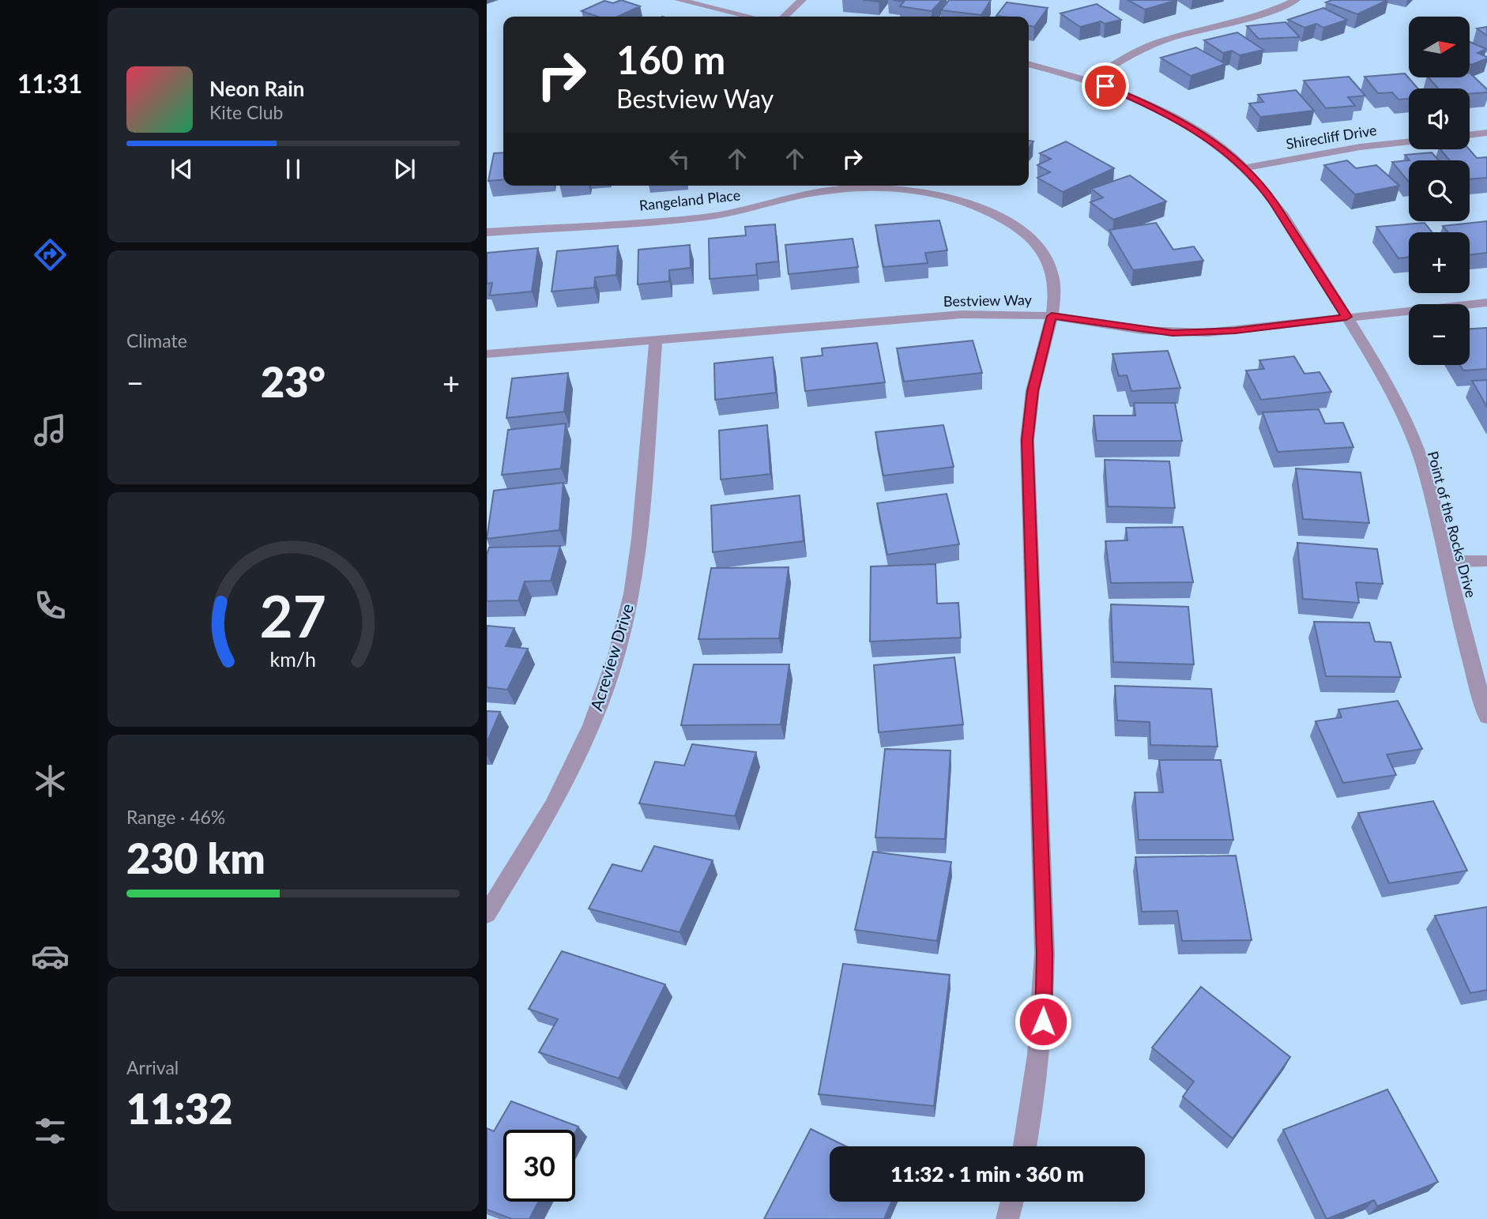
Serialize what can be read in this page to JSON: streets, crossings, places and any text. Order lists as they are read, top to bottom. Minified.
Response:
{"streets":{"street":["Shirecliff Drive","Rangeland Place","Bestview Way","Point of the Rocks Drive","Acreview Drive"]},"crossings":[["Shirecliff Drive","Point of the Rocks Drive"],["Rangeland Place","Bestview Way"],["Bestview Way","Point of the Rocks Drive"],["Bestview Way","Acreview Drive"]],"north":"right","page":{"tabs":"11:31","map_buttons":["+","−"],"turn":["160 m","Bestview Way"],"song":["Neon Rain","Kite Club"],"tile":["Climate",["Range · 46%","230 km"],["Arrival","11:32"]],"heat":["−","23°","+"],"limit":"30","trip":"11:32 · 1 min · 360 m","gauge":["27","km/h"]}}
